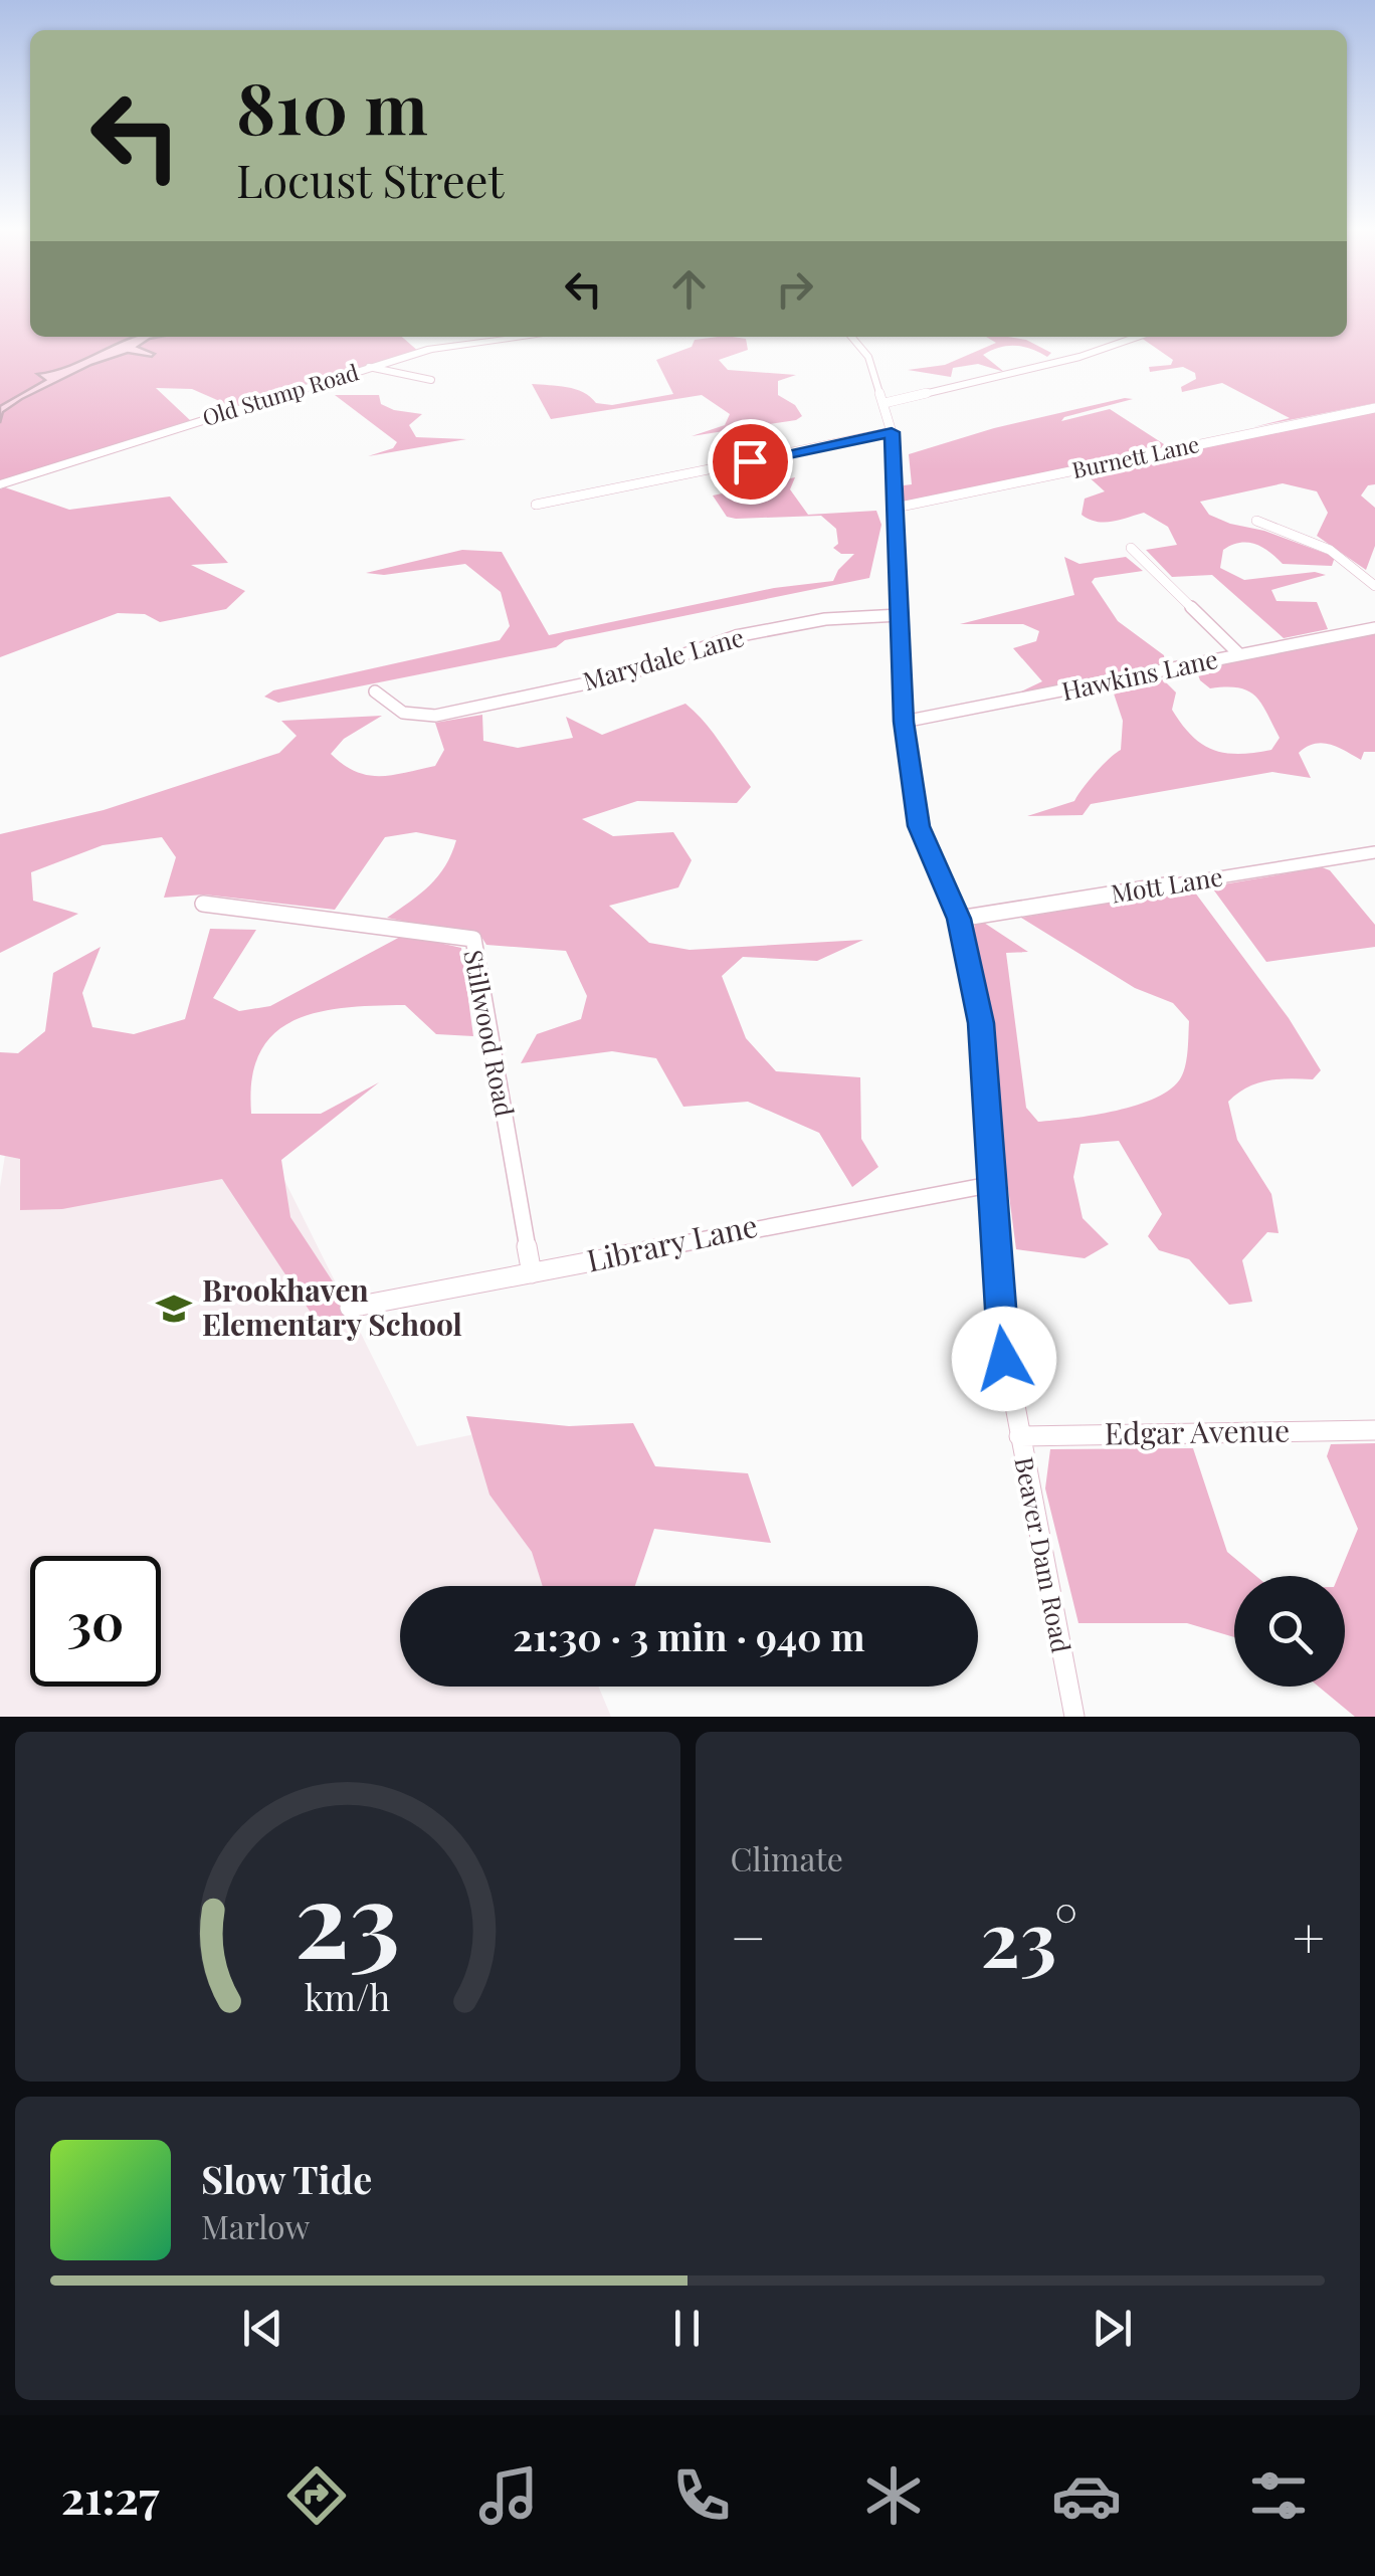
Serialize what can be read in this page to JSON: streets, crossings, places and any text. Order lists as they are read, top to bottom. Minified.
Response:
{"streets":{"street":["Old Stump Road","Burnett Lane","Marydale Lane","Hawkins Lane","Mott Lane","Stillwood Road","Library Lane","Edgar Avenue","Beaver Dam Road"]},"crossings":[["Burnett Lane","Beaver Dam Road"],["Marydale Lane","Beaver Dam Road"],["Hawkins Lane","Beaver Dam Road"],["Mott Lane","Beaver Dam Road"],["Stillwood Road","Library Lane"],["Library Lane","Beaver Dam Road"],["Edgar Avenue","Beaver Dam Road"]],"places":{"school or university":["Brookhaven Elementary School"]},"page":{"turn":["810 m","Locust Street"],"limit":"30","trip":"21:30 · 3 min · 940 m","tile":"Climate","heat":["−","23°","+"],"song":["Slow Tide","Marlow"],"tabs":"21:27","gauge":["23","km/h"]}}
